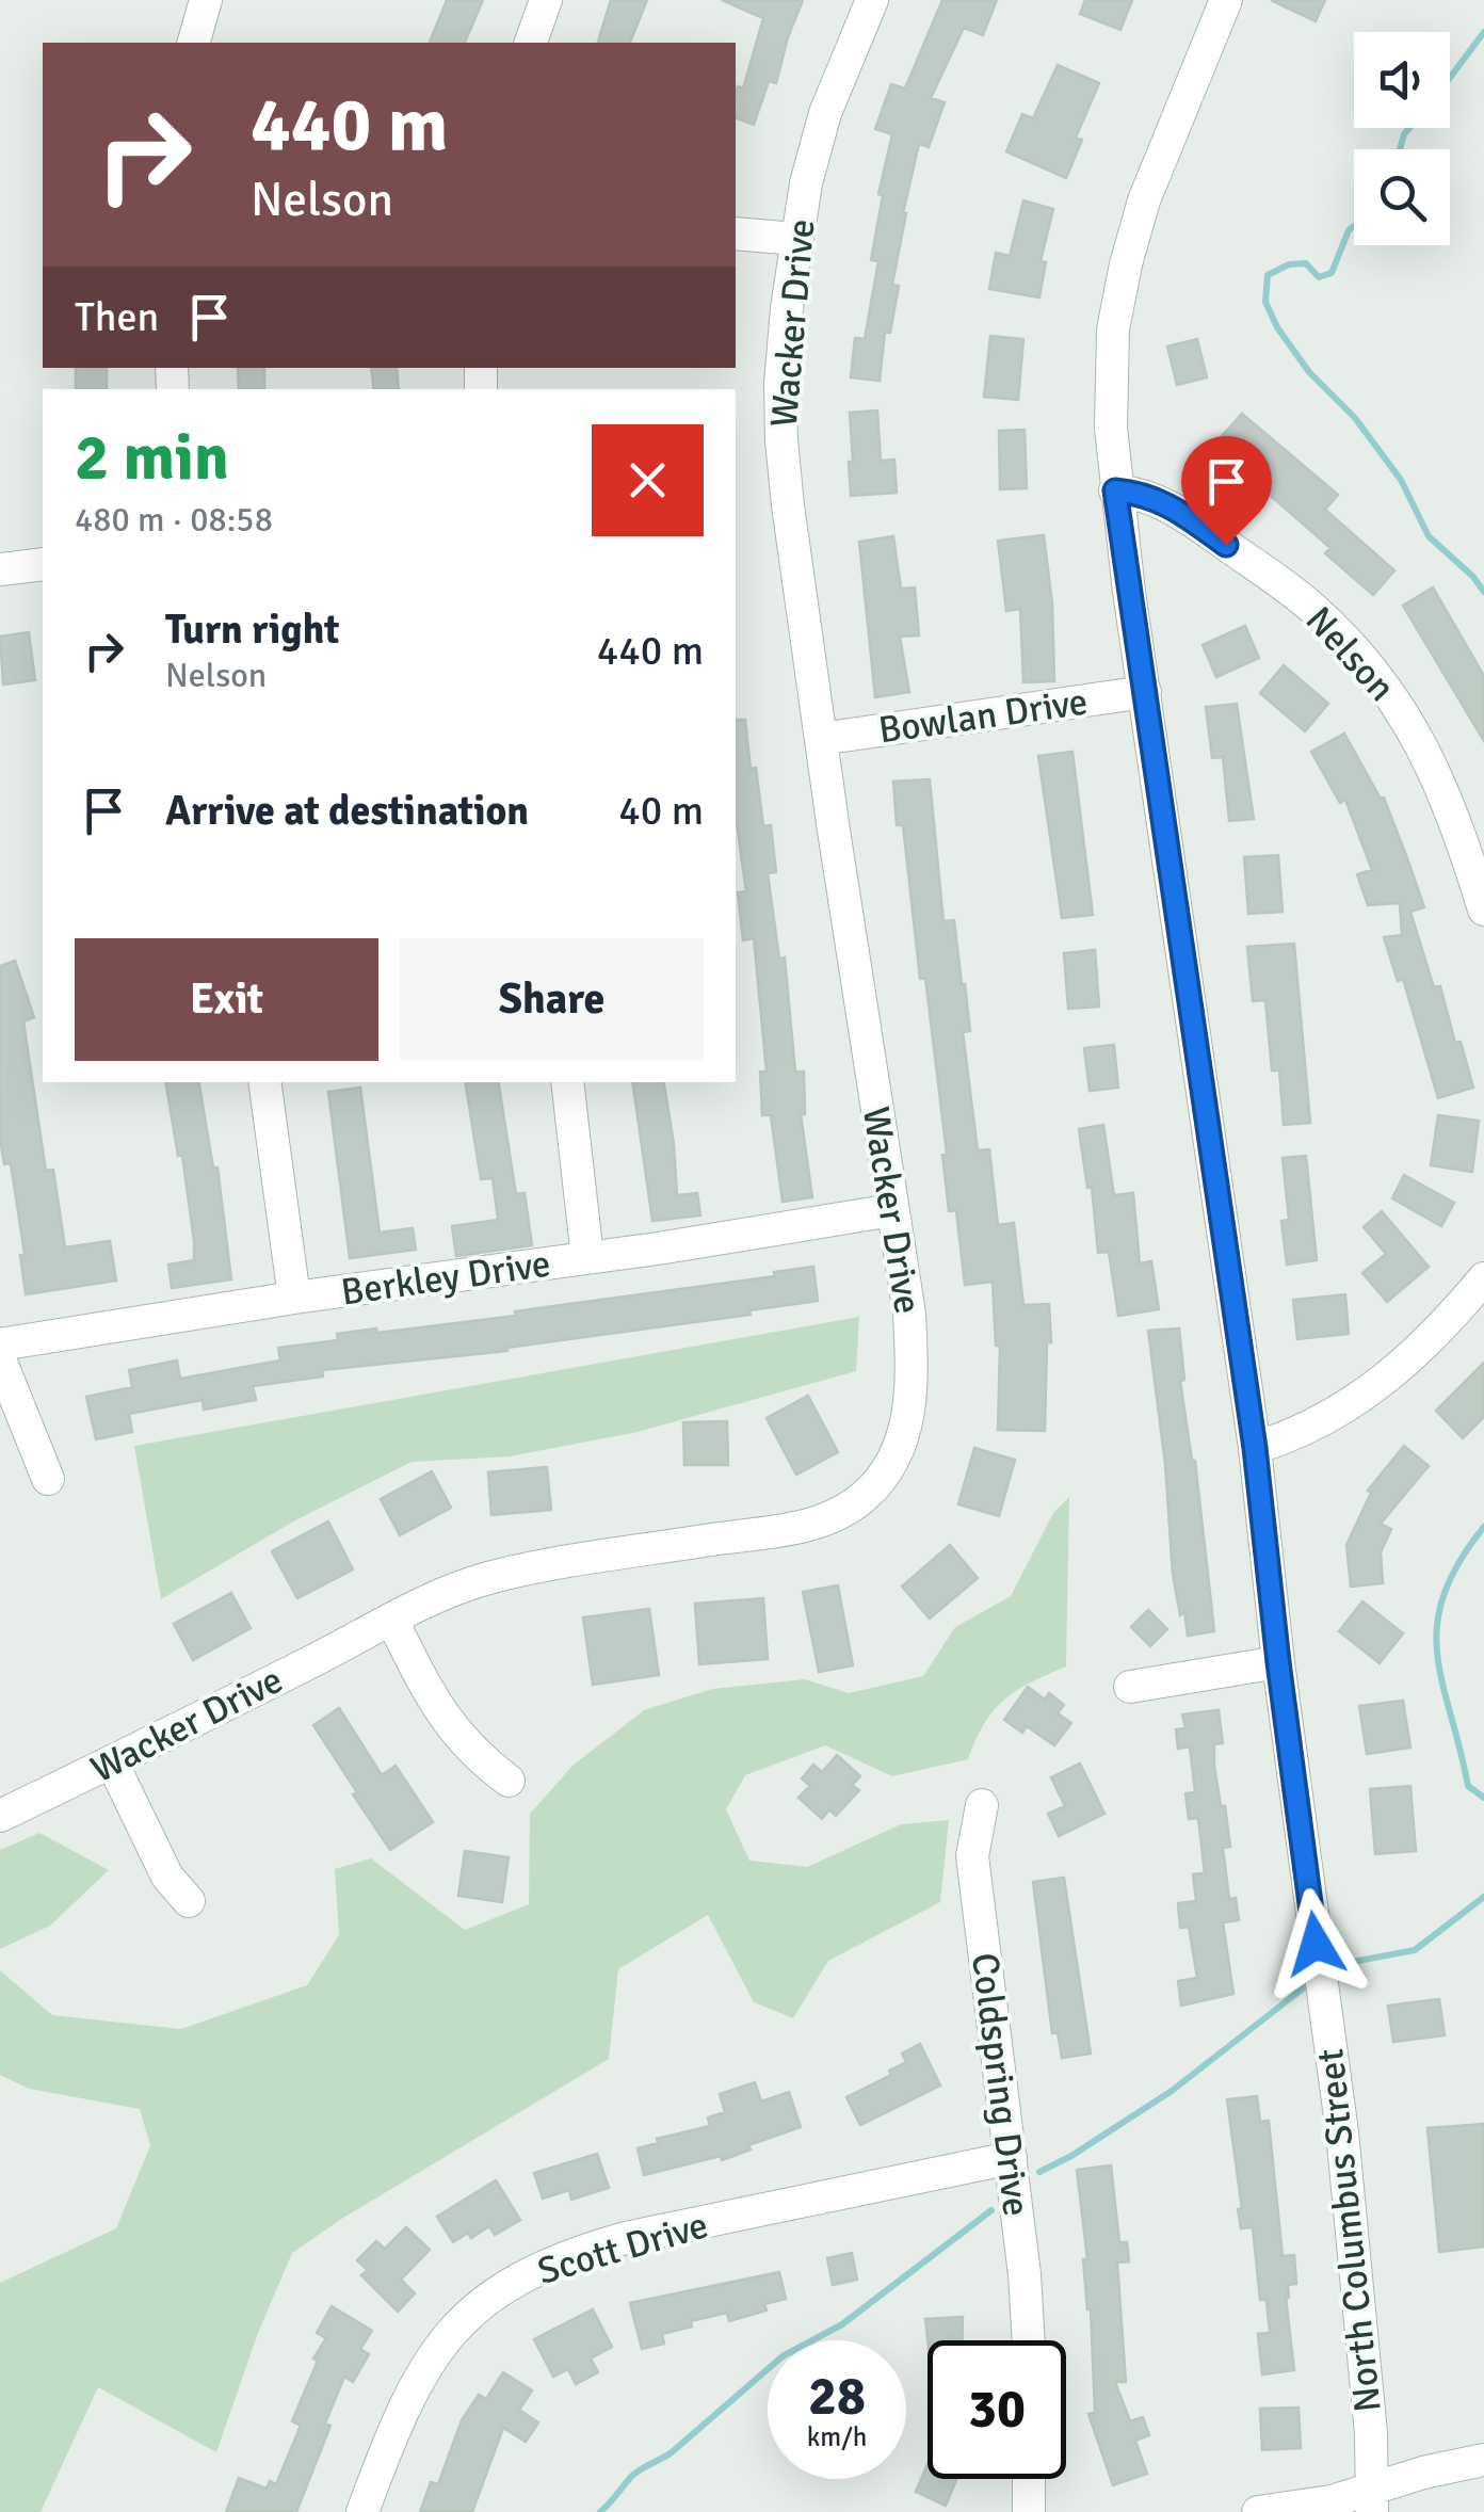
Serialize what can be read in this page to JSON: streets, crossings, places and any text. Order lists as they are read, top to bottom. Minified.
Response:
{"streets":{"street":["Wacker Drive","Nelson","Bowlan Drive","Berkley Drive","Coldspring Drive","North Columbus Street","Scott Drive"]},"crossings":[["Wacker Drive","Bowlan Drive"],["Wacker Drive","Berkley Drive"],["Nelson","North Columbus Street"],["Bowlan Drive","North Columbus Street"],["Coldspring Drive","Scott Drive"]],"page":{"turn":["440 m","Nelson"],"then":"Then","heading":["2 min","480 m · 08:58"],"list":[{"name":"Turn right","note":"Nelson","value":"440 m"},{"name":"Arrive at destination","value":"40 m"}],"buttons":["Exit","Share"],"speed":"28 km/h","limit":"30"}}
